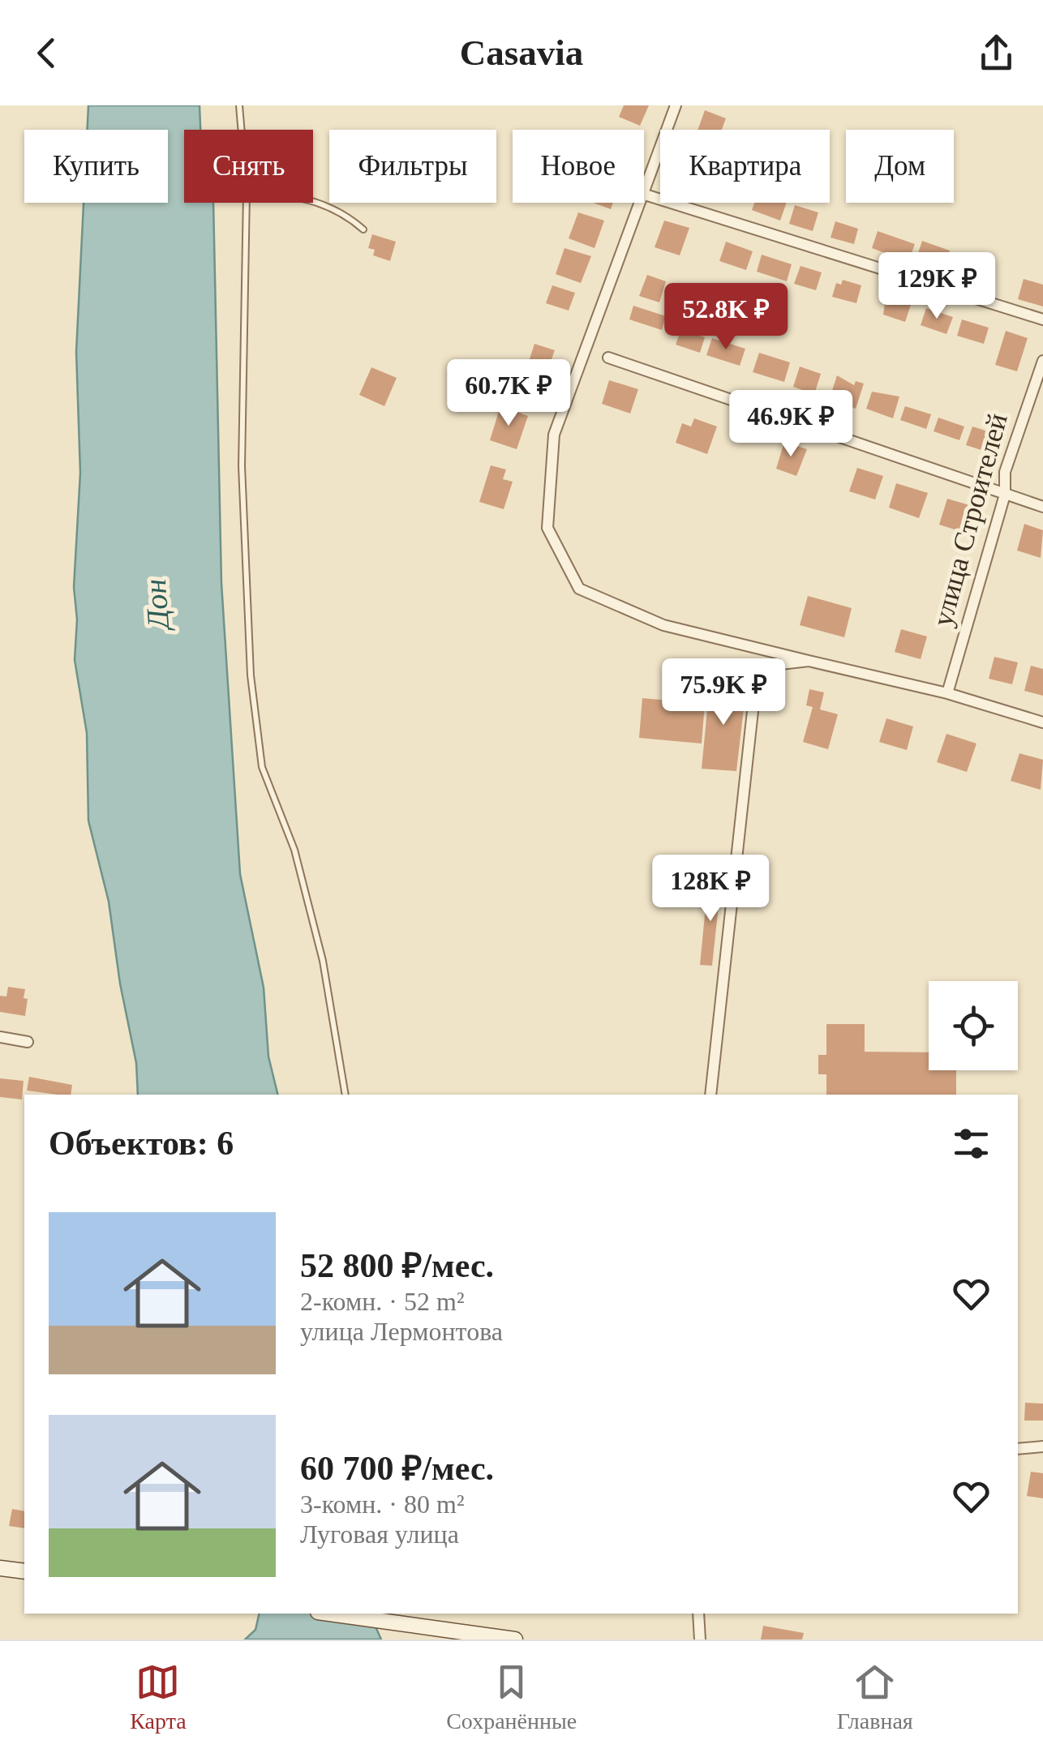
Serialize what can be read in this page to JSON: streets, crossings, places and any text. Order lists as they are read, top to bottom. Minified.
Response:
{"streets":{"street":["улица Строителей"]},"water":["Дон"],"page":{"header":"Casavia","chip":["Купить","Снять","Фильтры","Новое","Квартира","Дом"],"price":["129K ₽","52.8K ₽","60.7K ₽","46.9K ₽","75.9K ₽","128K ₽"],"heading":"Объектов: 6","list":[{"name":"52 800 ₽/мес.","note":"2-комн. · 52 m² · улица Лермонтова"},{"name":"60 700 ₽/мес.","note":"3-комн. · 80 m² · Луговая улица"}],"tabs":["Карта","Сохранённые","Главная"]}}
